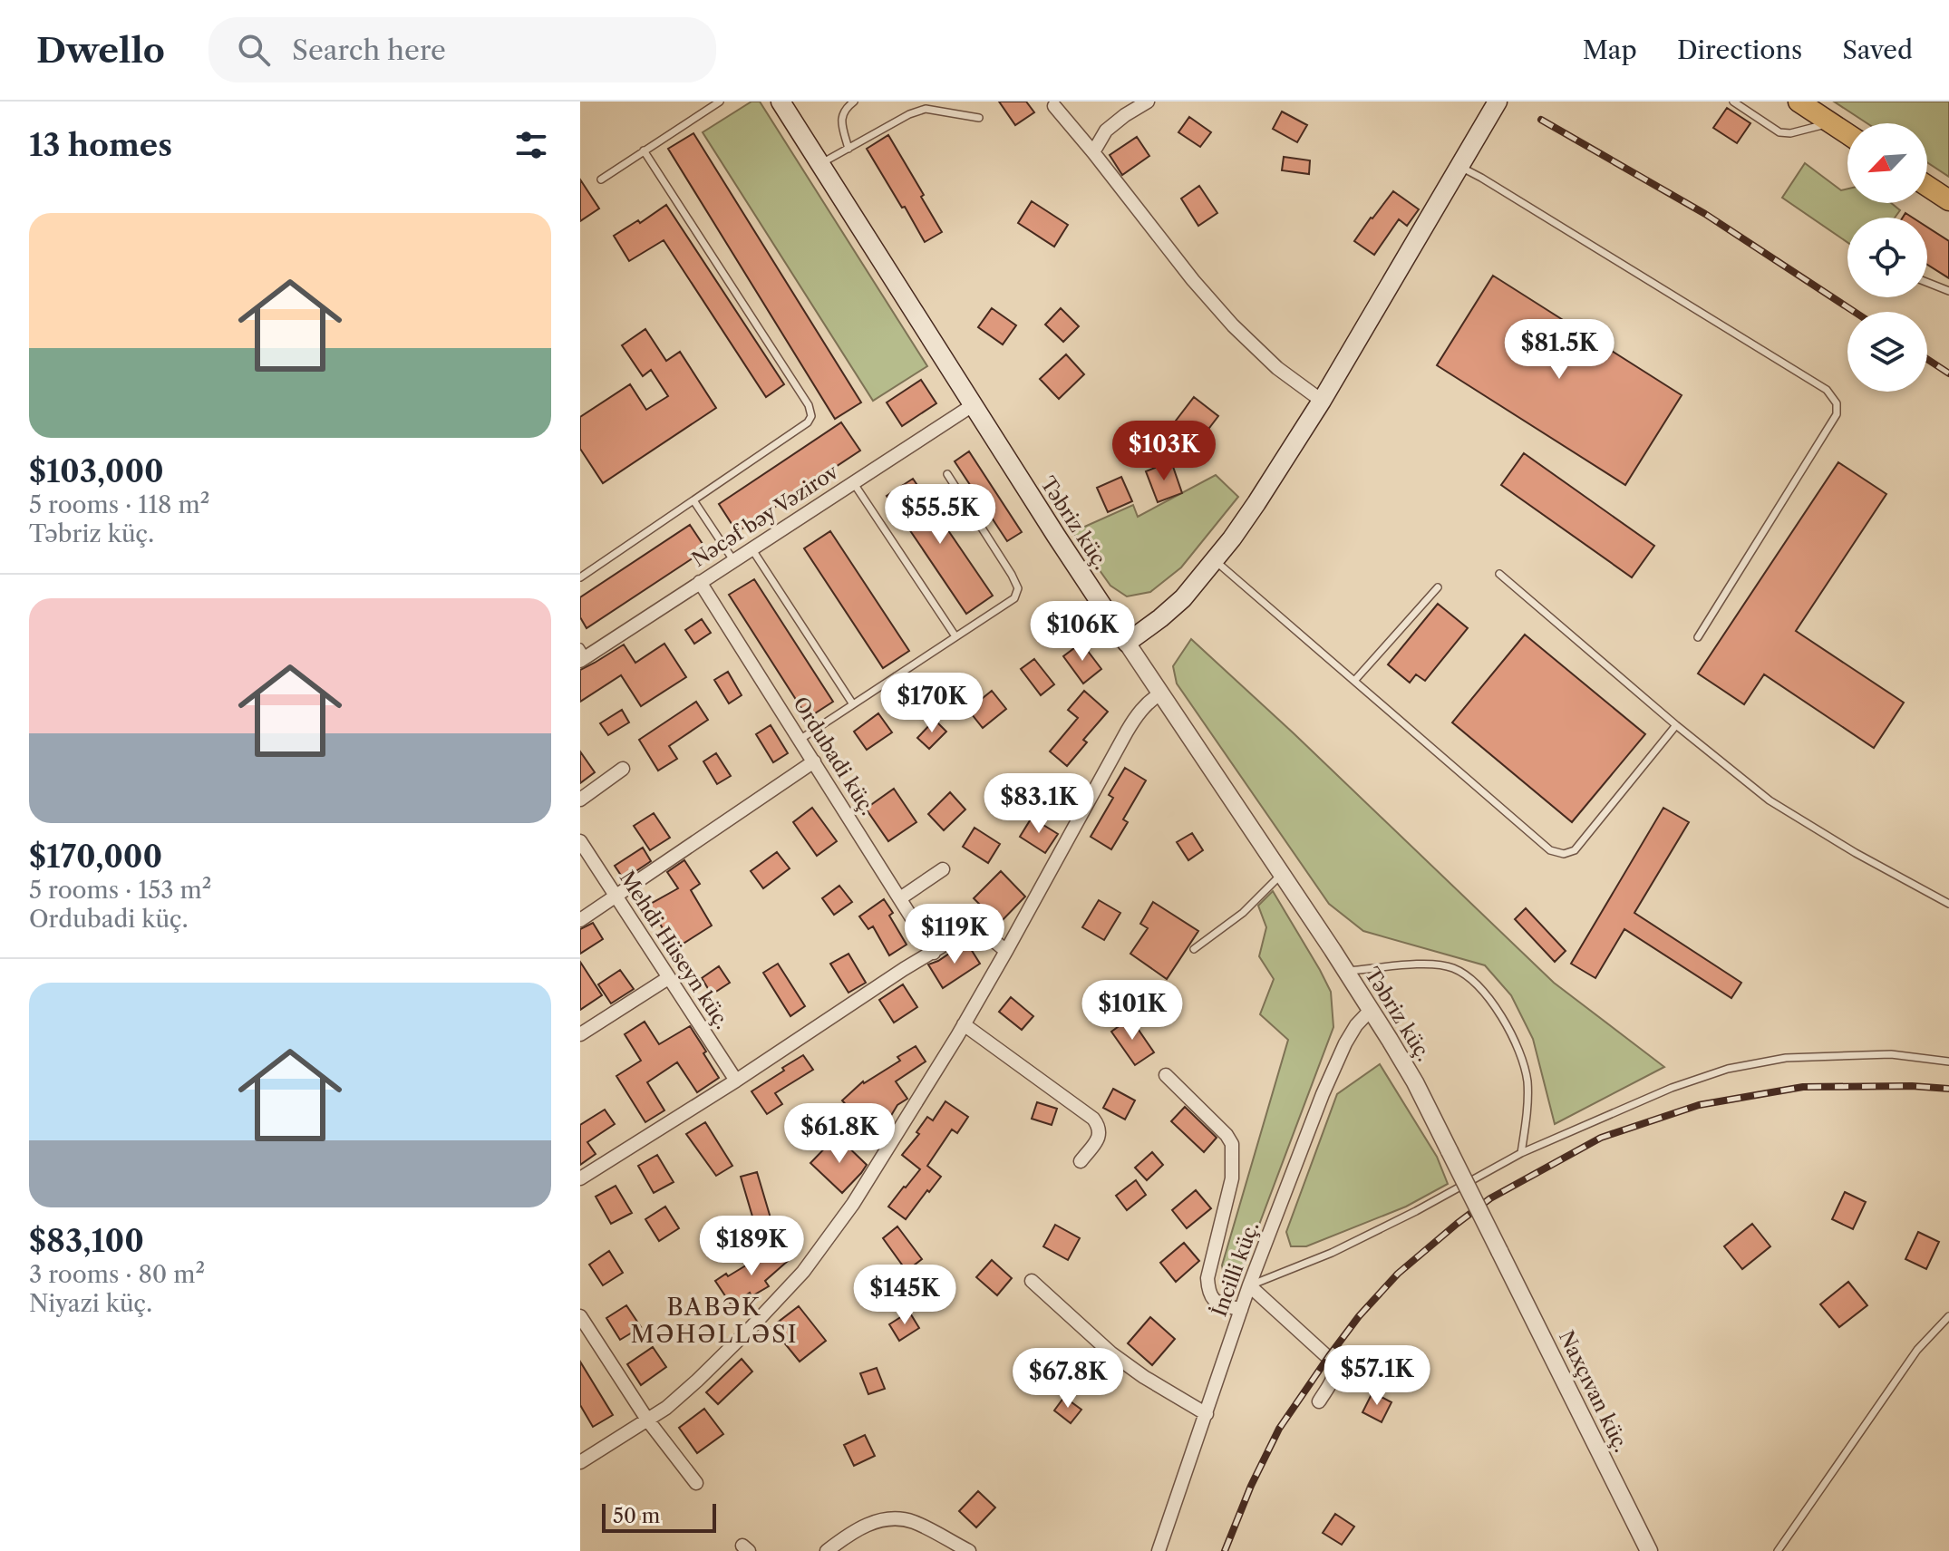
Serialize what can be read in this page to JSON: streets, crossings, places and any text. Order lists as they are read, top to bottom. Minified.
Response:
{"streets":{"main road":["Təbriz küç."],"street":["Nəcəf bəy Vəzirov","Ordubadi küç.","Mehdi Hüseyn küç.","İncilli küç.","Naxçıvan küç."]},"crossings":[["Nəcəf bəy Vəzirov","Təbriz küç."],["Nəcəf bəy Vəzirov","Ordubadi küç."],["Təbriz küç.","İncilli küç."],["Təbriz küç.","Naxçıvan küç."]],"districts":["BABƏK MƏHƏLLƏSI"],"scale_bar":"50 m","north":"bottom left","page":{"header":"Dwello","search":"Search here","nav":["Map","Directions","Saved"],"heading":"13 homes","list":[{"name":"$103,000","note":"5 rooms · 118 m² · Təbriz küç."},{"name":"$170,000","note":"5 rooms · 153 m² · Ordubadi küç."},{"name":"$83,100","note":"3 rooms · 80 m² · Niyazi küç."}],"price":["$81.5K","$103K","$55.5K","$106K","$170K","$83.1K","$119K","$101K","$61.8K","$189K","$145K","$57.1K","$67.8K"],"scale":"50 m"}}
